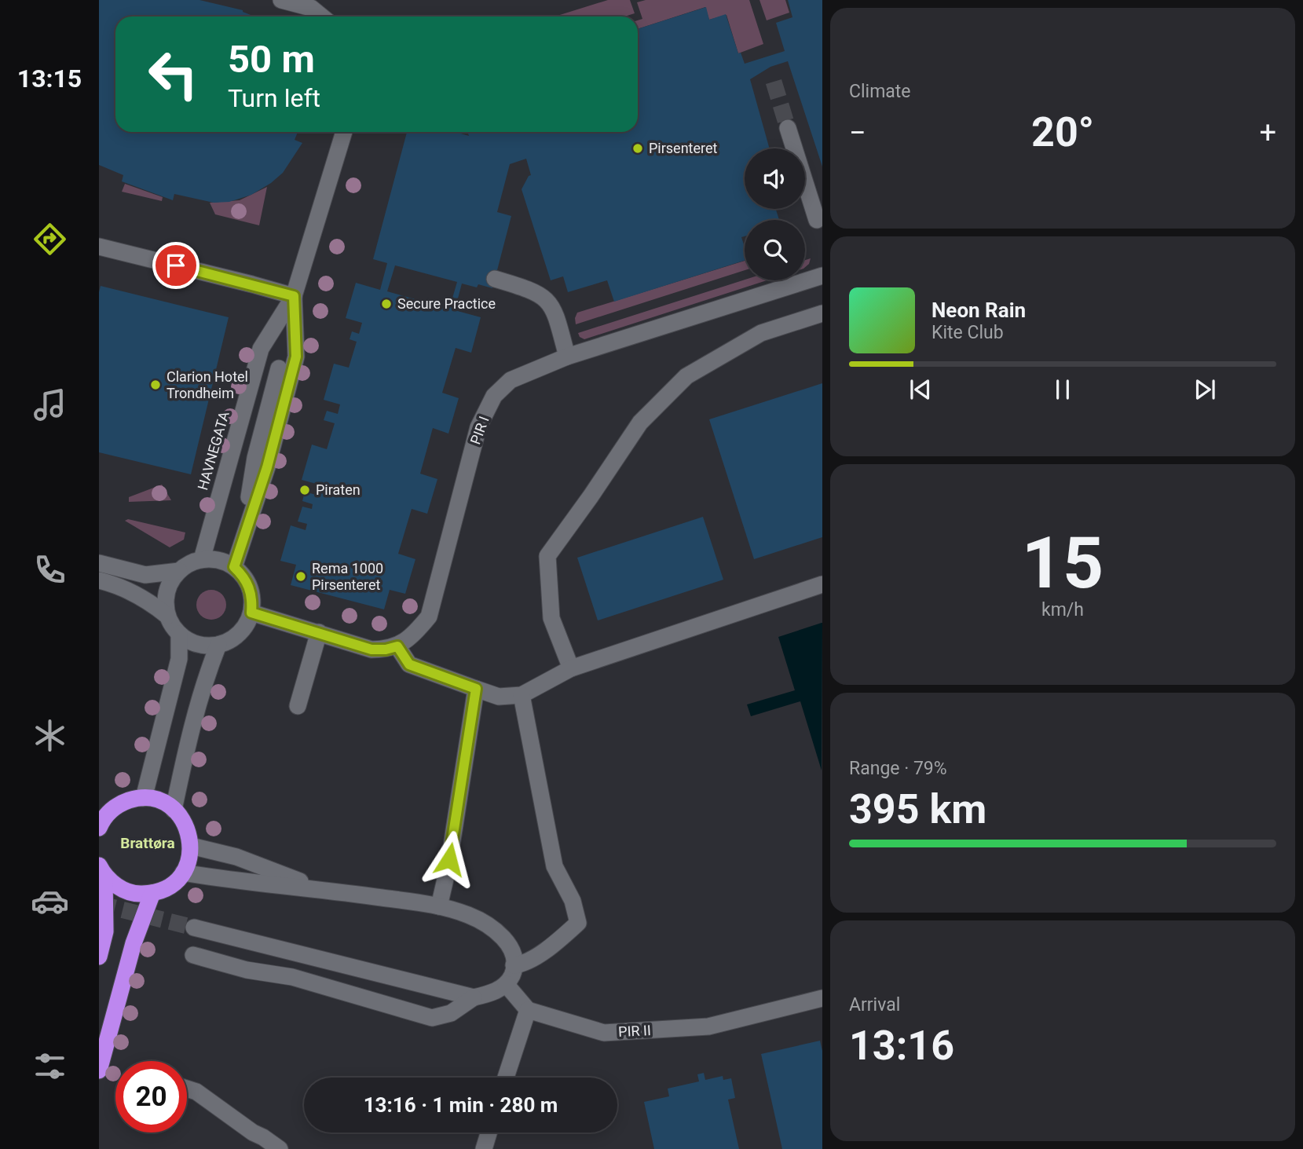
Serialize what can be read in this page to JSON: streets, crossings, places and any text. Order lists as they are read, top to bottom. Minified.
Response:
{"streets":{"street":["PIR I","HAVNEGATA","PIR II"]},"districts":["Brattøra"],"places":["Pirsenteret","Secure Practice","Clarion Hotel Trondheim","Piraten","Rema 1000 Pirsenteret"],"page":{"tabs":"13:15","tile":["Climate",["15","km/h"],["Range · 79%","395 km"],["Arrival","13:16"]],"turn":["50 m","Turn left"],"heat":["−","20°","+"],"song":["Neon Rain","Kite Club"],"limit":"20","trip":"13:16 · 1 min · 280 m"}}
